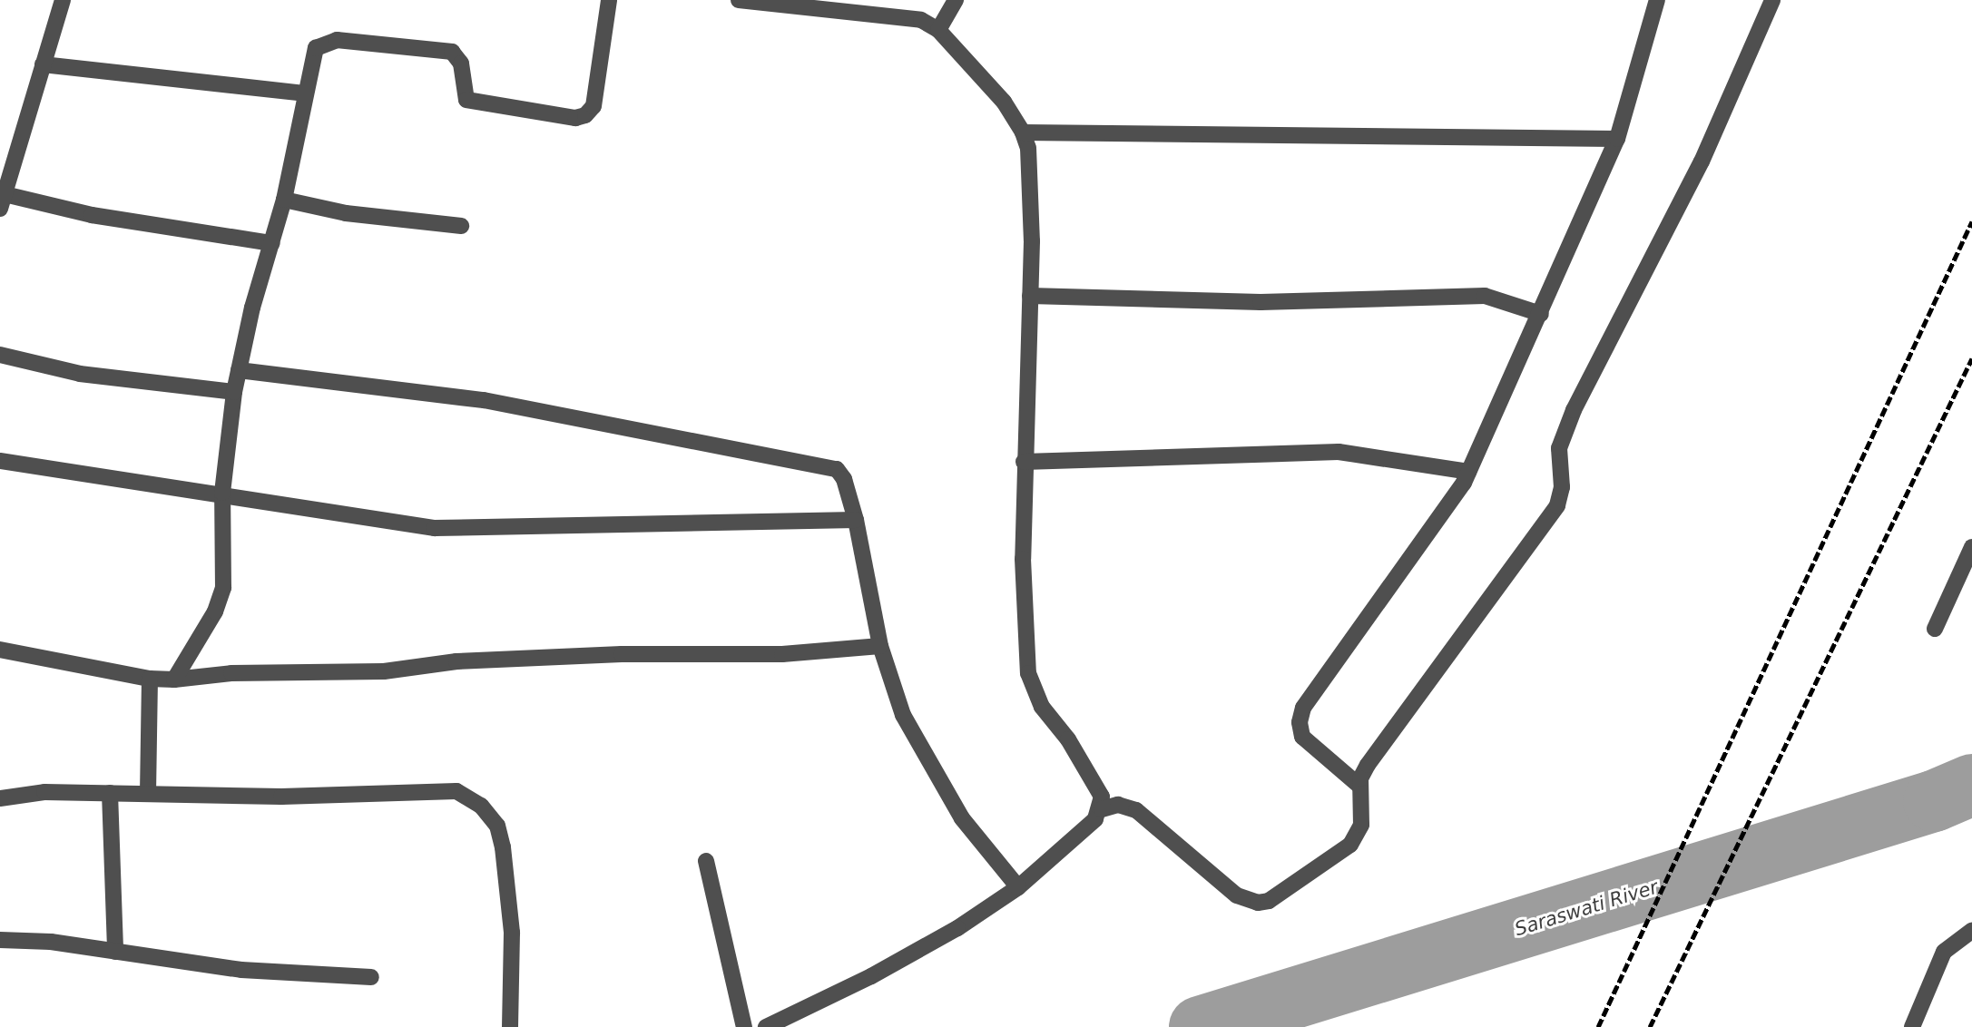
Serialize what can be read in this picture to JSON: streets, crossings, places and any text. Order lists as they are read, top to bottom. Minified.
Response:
{"water":["Saraswati River"]}
